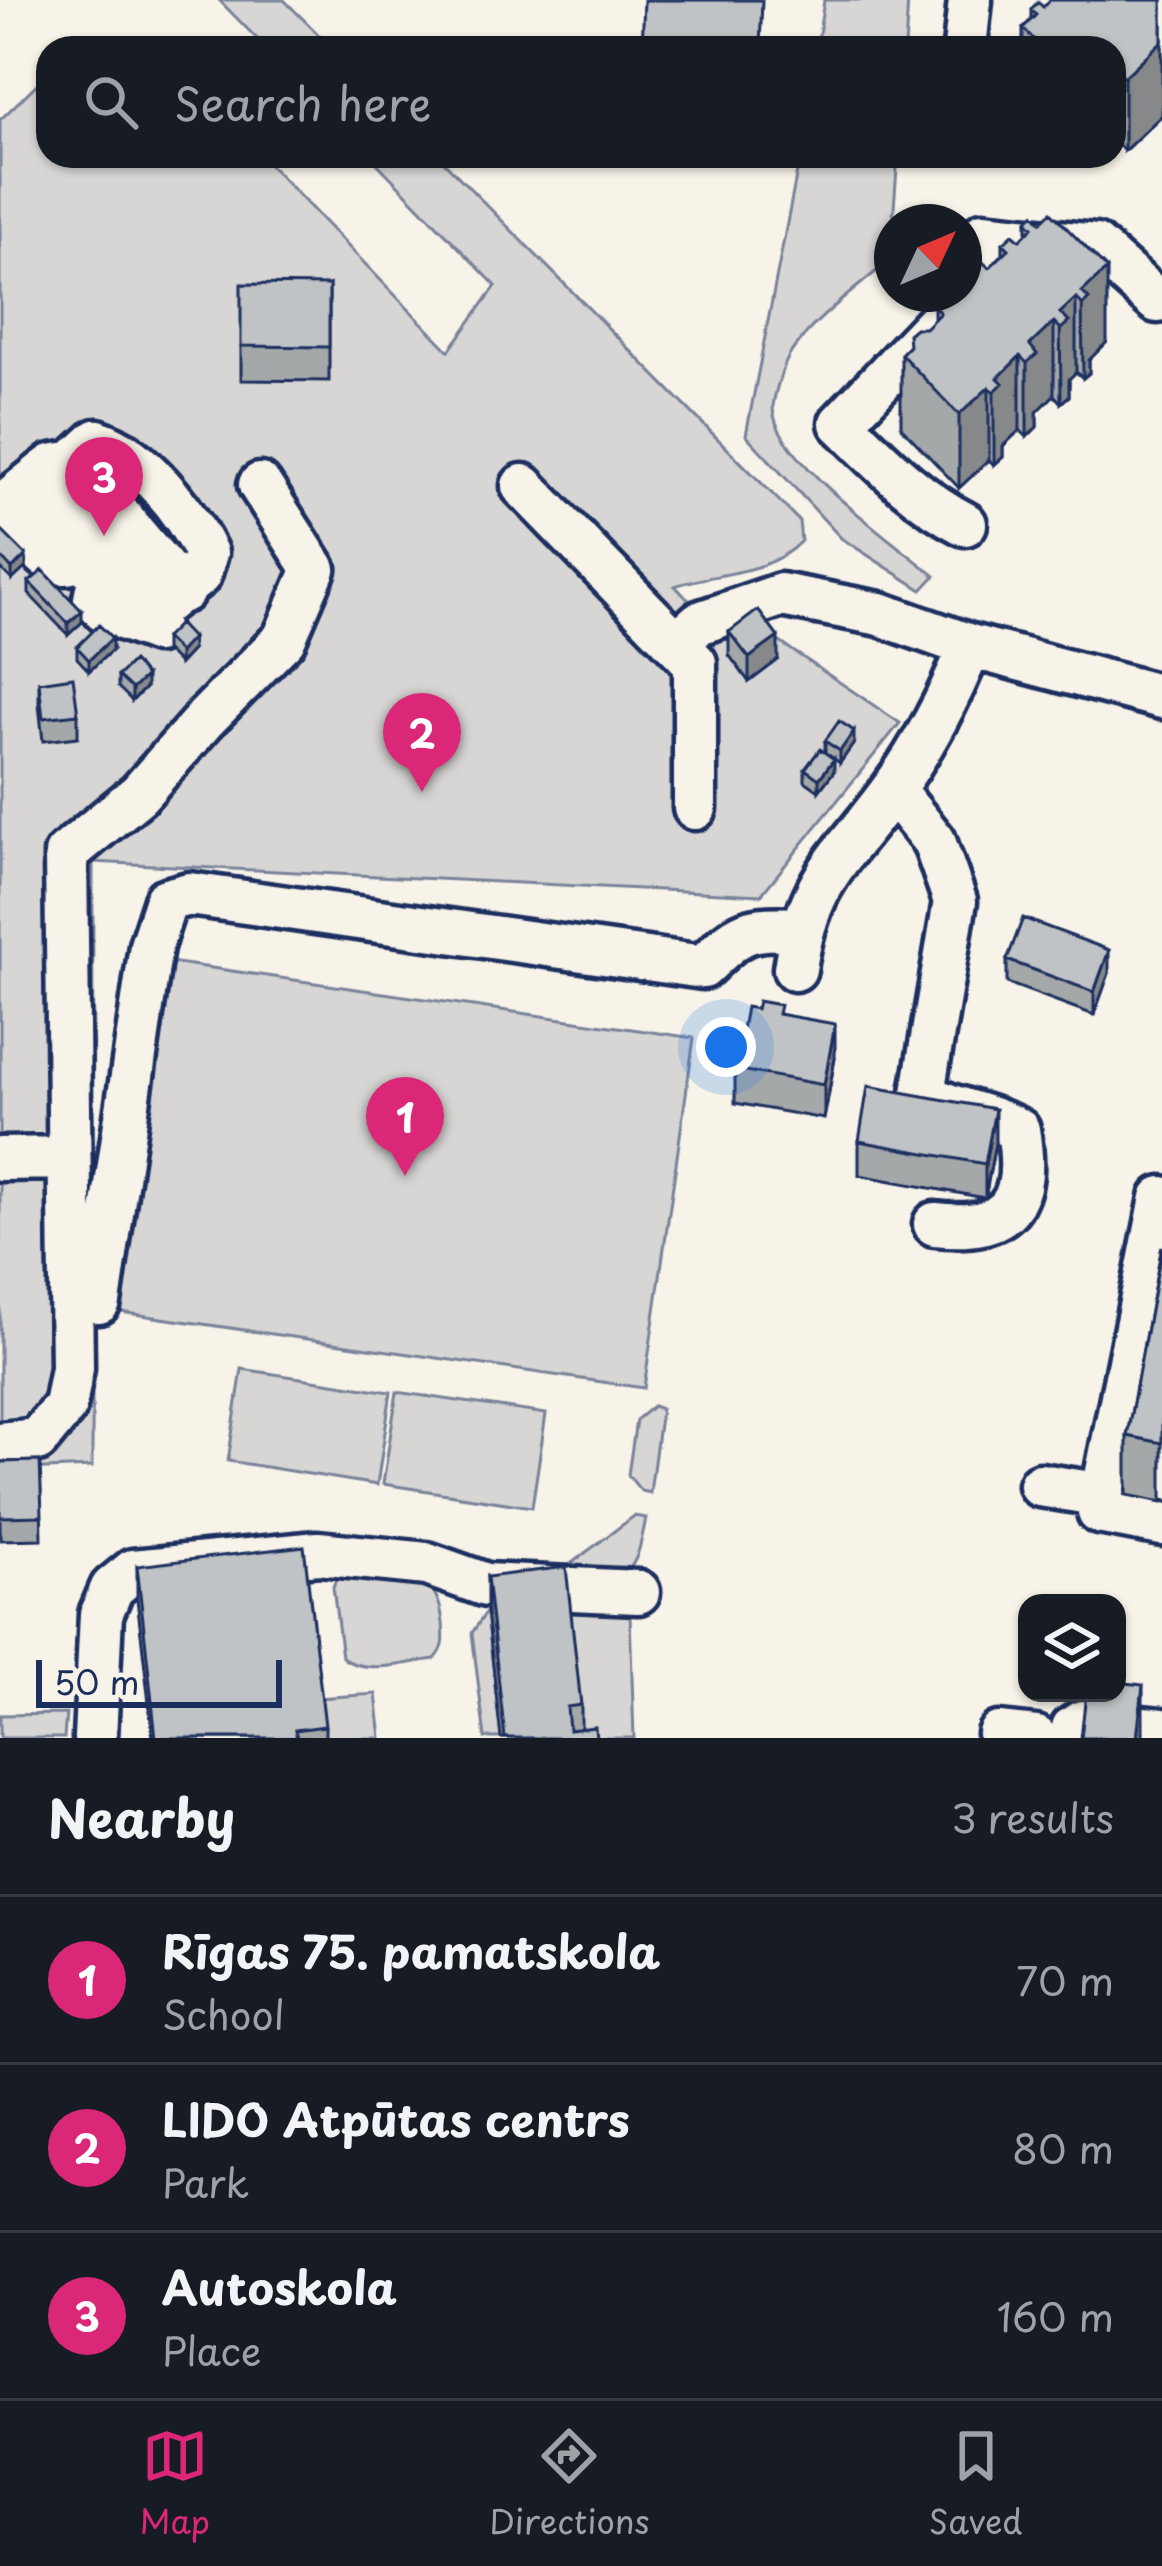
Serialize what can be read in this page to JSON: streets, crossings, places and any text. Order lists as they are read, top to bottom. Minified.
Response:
{"scale_bar":"50 m","north":"top right","page":{"search":"Search here","pins":["3","2","1"],"scale":"50 m","heading":["Nearby","3 results"],"list":[{"mark":"1","name":"Rīgas 75. pamatskola","note":"School","value":"70 m"},{"mark":"2","name":"LIDO Atpūtas centrs","note":"Park","value":"80 m"},{"mark":"3","name":"Autoskola","note":"Place","value":"160 m"}],"nav":["Map","Directions","Saved"]}}
